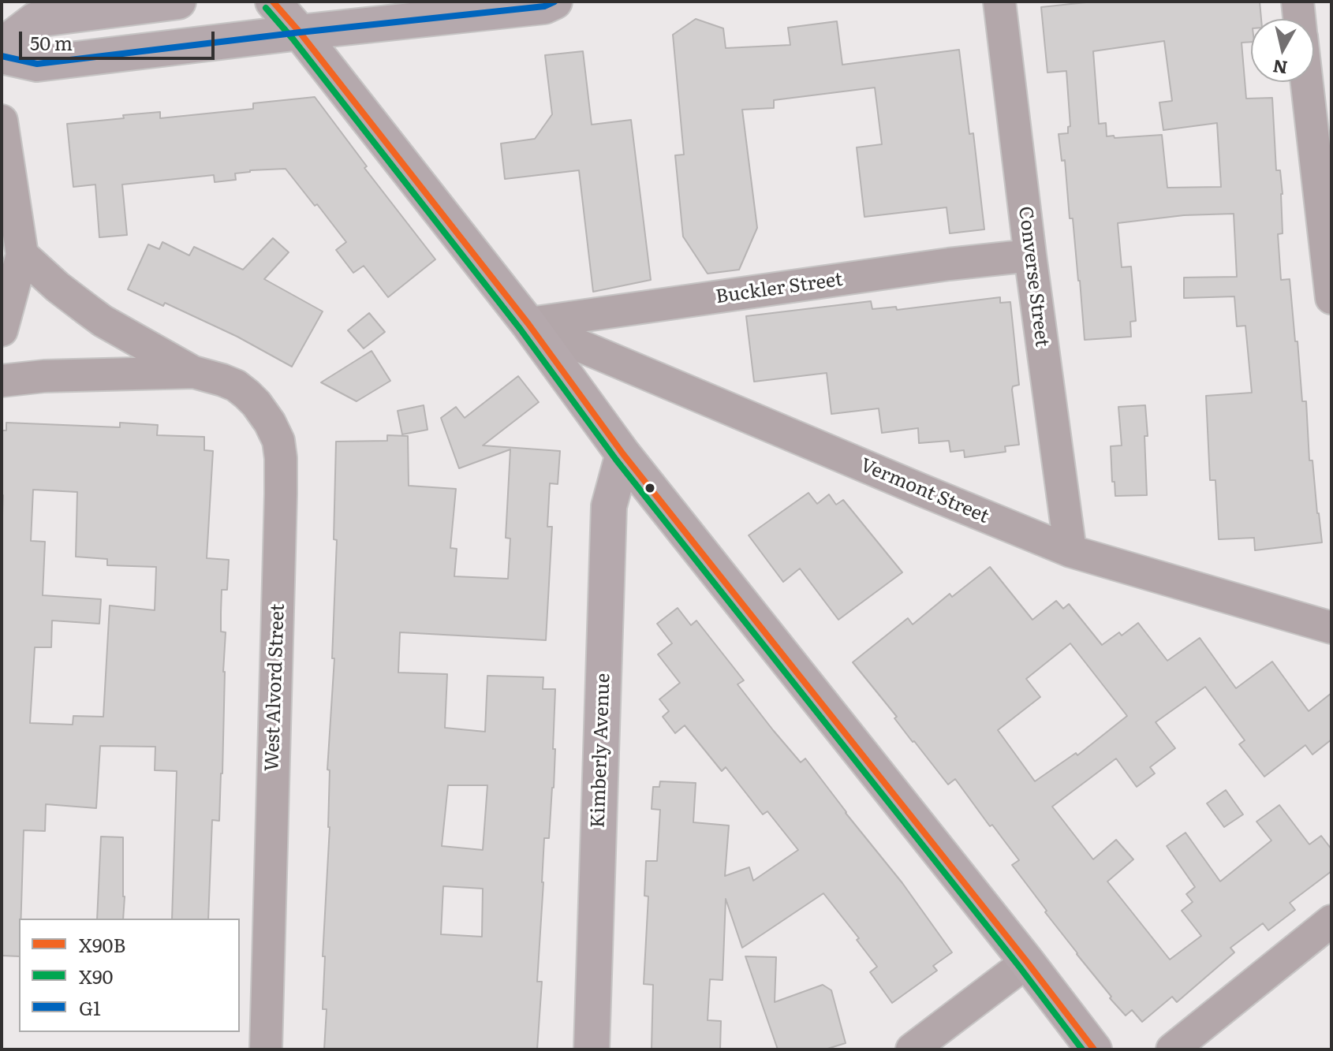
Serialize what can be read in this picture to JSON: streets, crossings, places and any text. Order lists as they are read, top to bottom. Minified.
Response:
{"streets":{"main road":["Kimberly Avenue"],"street":["Converse Street","Buckler Street","Vermont Street","West Alvord Street"]},"crossings":[["Converse Street","Buckler Street"],["Converse Street","Vermont Street"],["Buckler Street","Vermont Street"]],"lines":["transit line X90B","transit line G1","transit line X90"],"legend":["X90B","X90","G1"],"scale_bar":"50 m","north":"bottom"}
